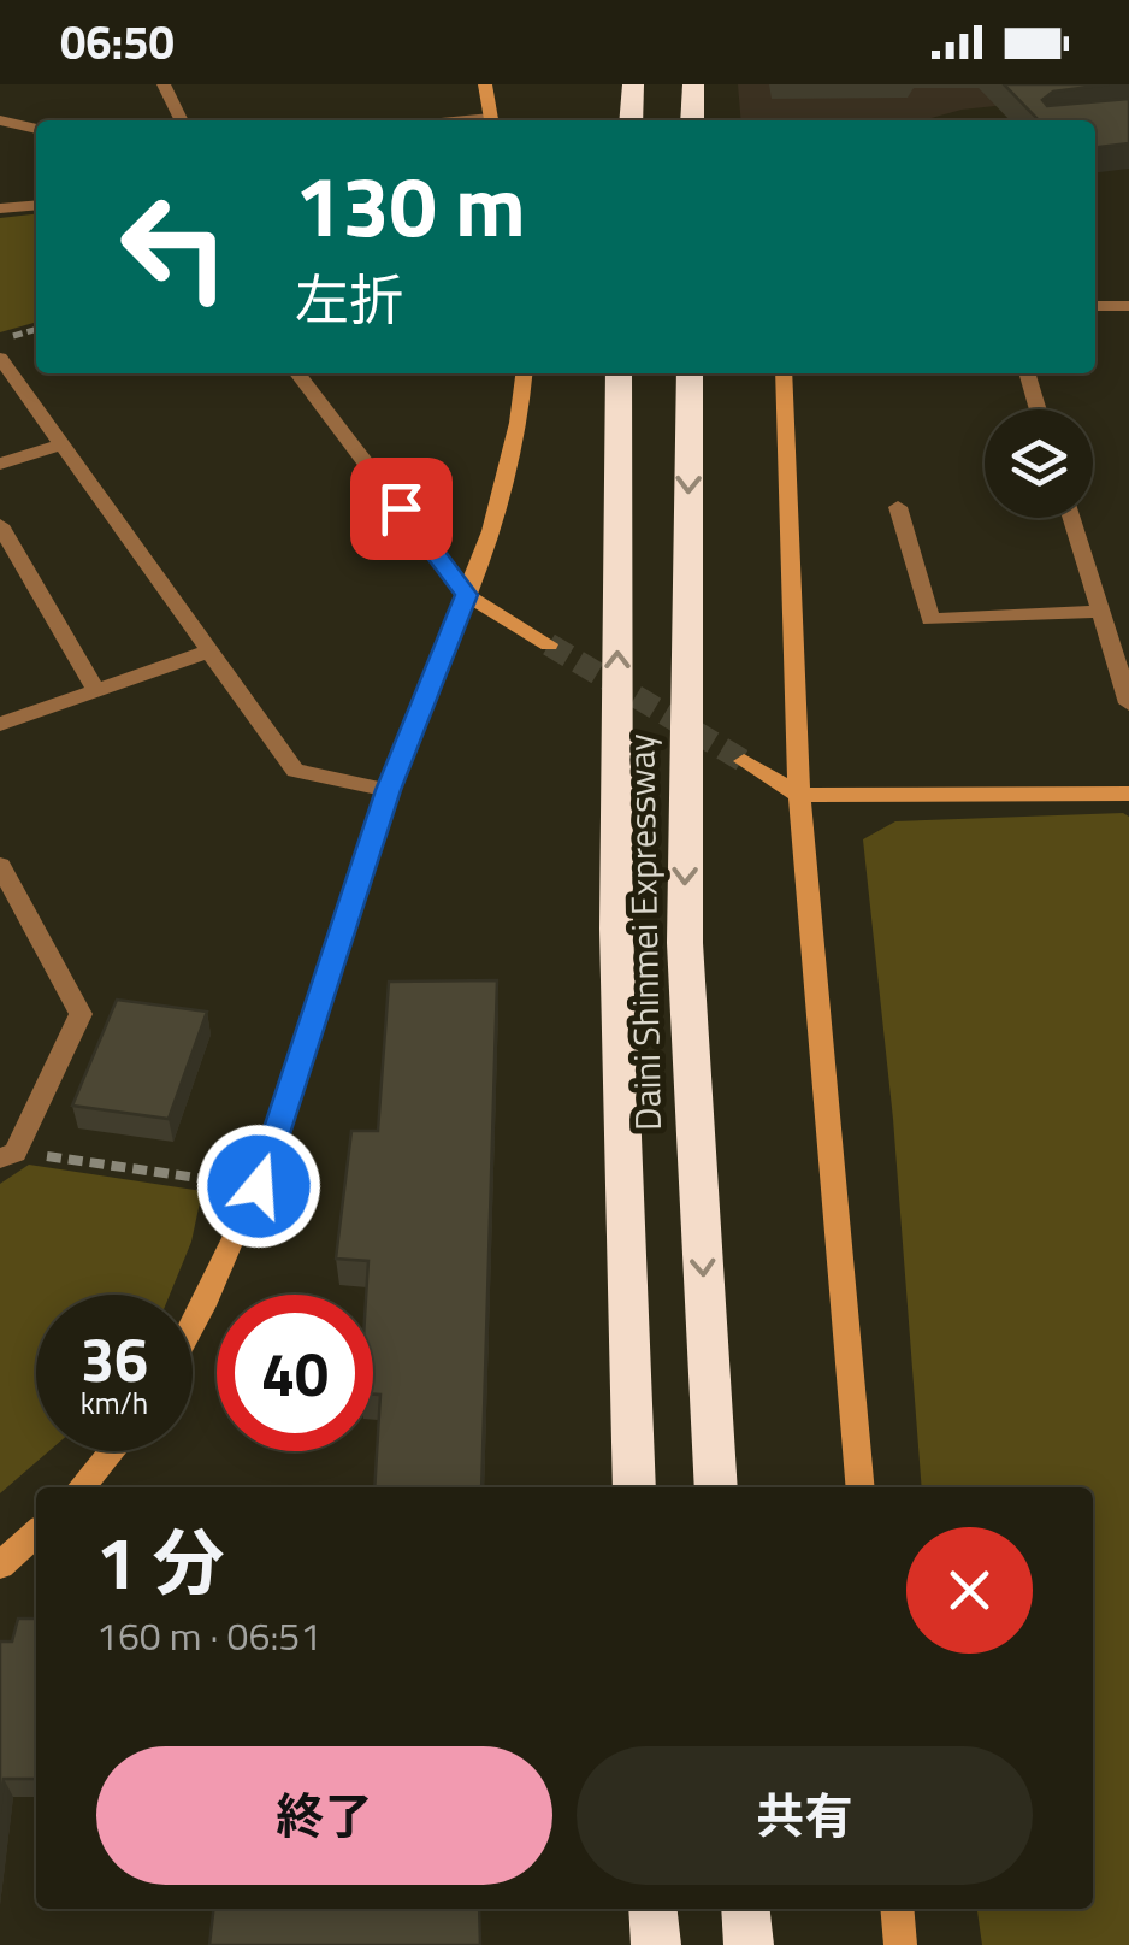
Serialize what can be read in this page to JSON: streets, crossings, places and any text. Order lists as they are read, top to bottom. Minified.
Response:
{"streets":{"highway":["Daini Shinmei Expressway"]},"page":{"status":"06:50","turn":["130 m","左折"],"speed":"36 km/h","limit":"40","heading":["1 分","160 m · 06:51"],"buttons":["終了","共有"]}}
